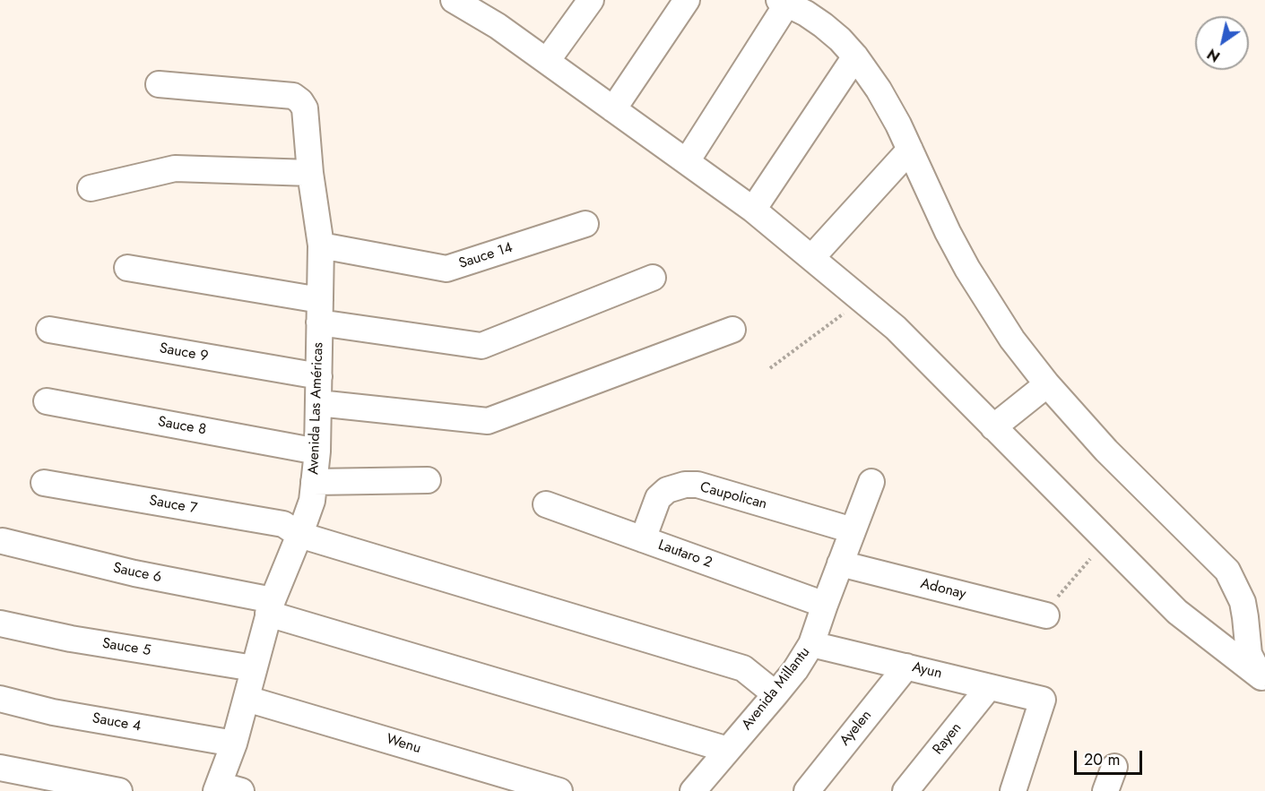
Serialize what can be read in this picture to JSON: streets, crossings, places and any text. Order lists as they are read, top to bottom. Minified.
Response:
{"streets":{"street":["Sauce 14","Sauce 9","Avenida Las Américas","Sauce 8","Caupolican","Sauce 7","Lautaro 2","Sauce 6","Adonay","Sauce 5","Ayun","Avenida Millantu","Sauce 4","Ayelen","Rayen","Wenu"]},"crossings":[["Sauce 14","Avenida Las Américas"],["Sauce 9","Avenida Las Américas"],["Avenida Las Américas","Sauce 8"],["Avenida Las Américas","Sauce 7"],["Avenida Las Américas","Sauce 6"],["Avenida Las Américas","Sauce 5"],["Avenida Las Américas","Sauce 4"],["Avenida Las Américas","Wenu"],["Caupolican","Lautaro 2"],["Caupolican","Avenida Millantu"],["Sauce 7","Avenida Millantu"],["Lautaro 2","Avenida Millantu"],["Sauce 6","Avenida Millantu"],["Adonay","Avenida Millantu"],["Ayun","Avenida Millantu"],["Ayun","Ayelen"],["Ayun","Rayen"]],"scale_bar":"20 m","north":"bottom left"}
